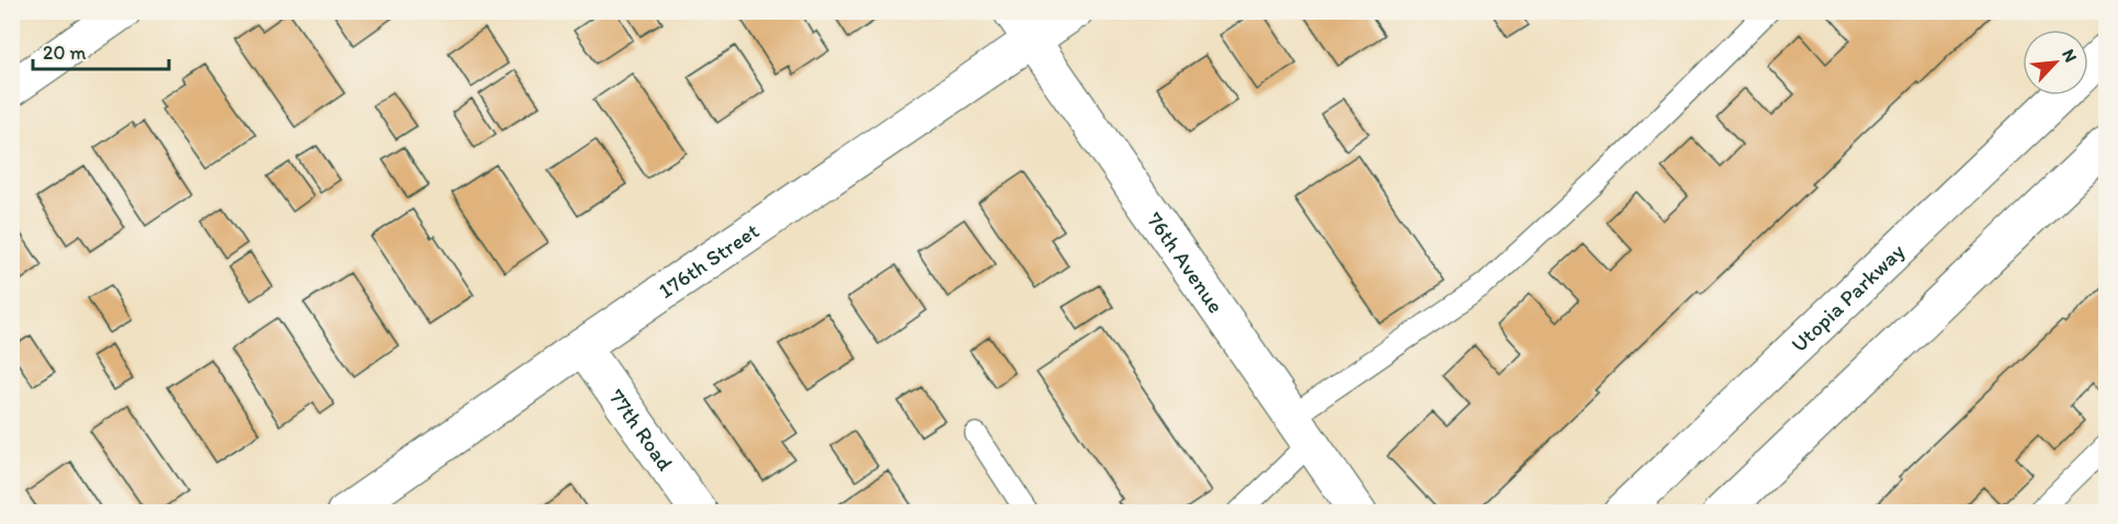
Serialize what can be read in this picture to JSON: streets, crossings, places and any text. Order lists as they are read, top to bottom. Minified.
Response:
{"streets":{"street":["176th Street","76th Avenue","Utopia Parkway","77th Road"]},"crossings":[["176th Street","76th Avenue"],["176th Street","77th Road"]],"scale_bar":"20 m","north":"top right"}
